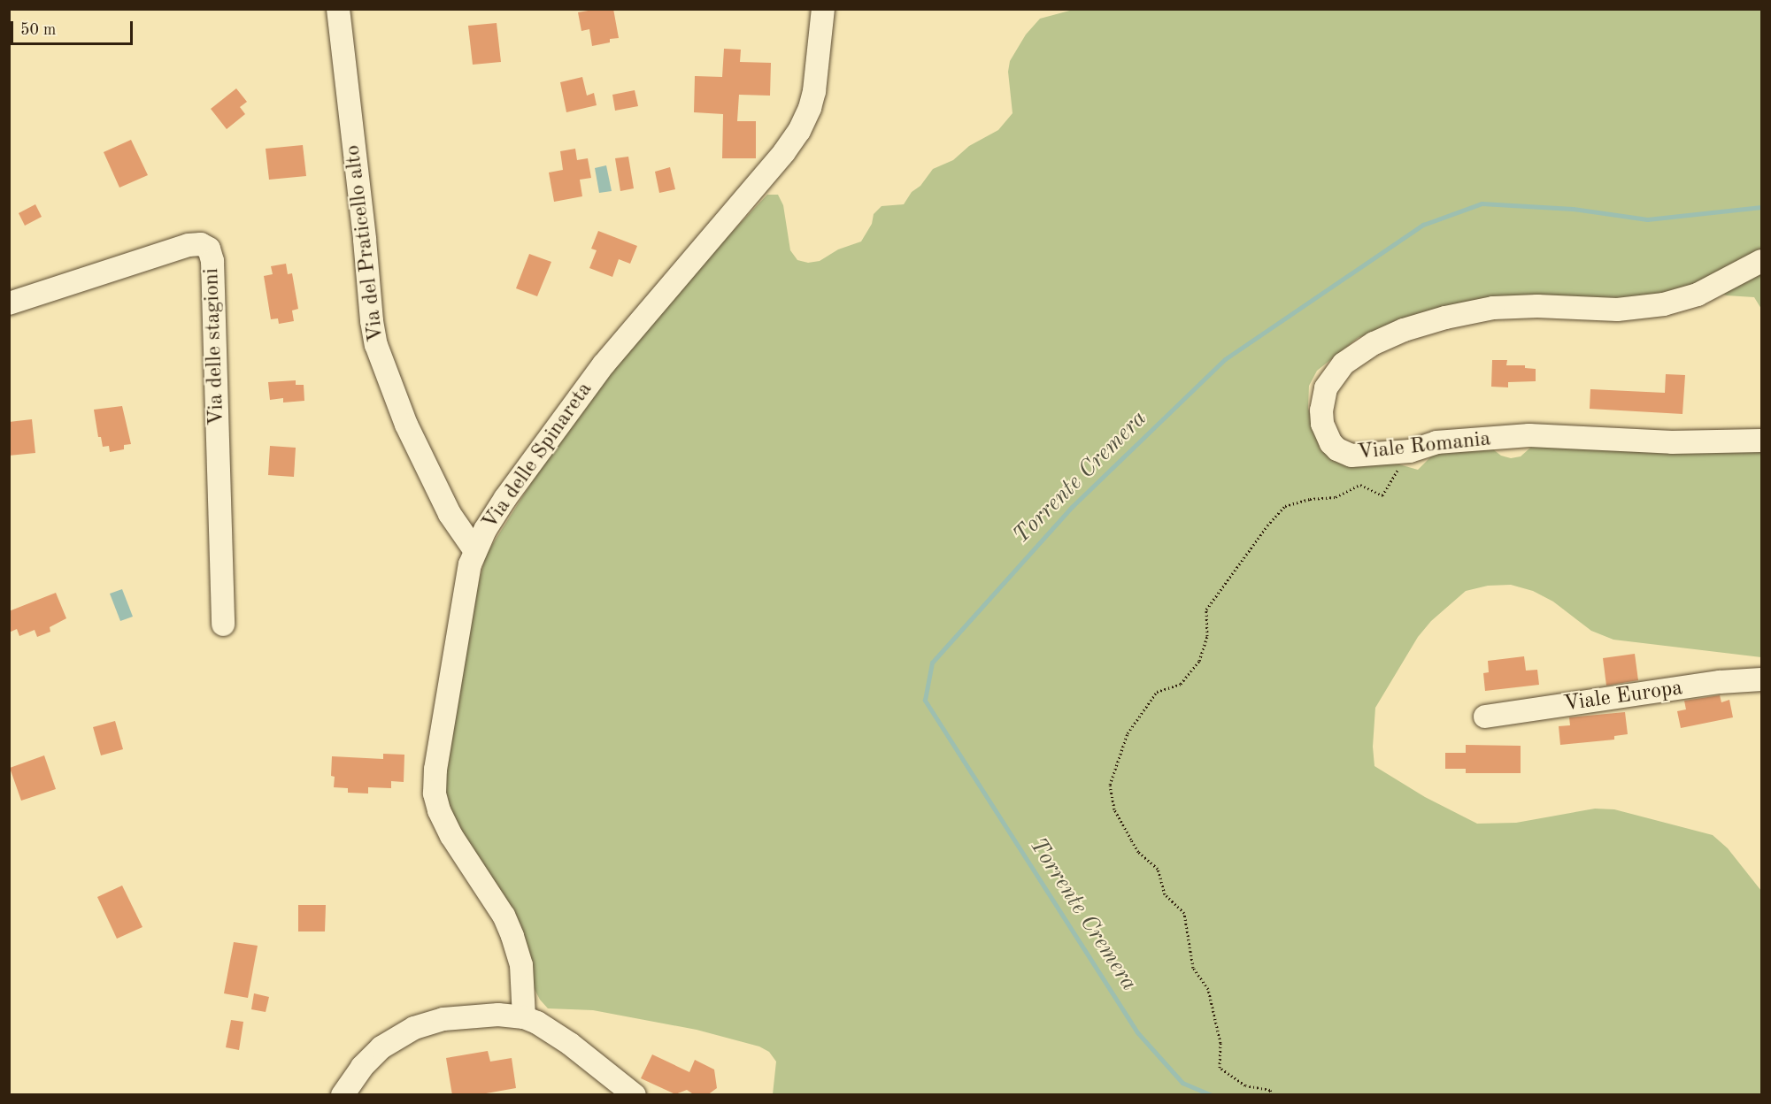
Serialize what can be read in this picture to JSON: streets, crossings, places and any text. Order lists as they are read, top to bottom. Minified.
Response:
{"streets":{"street":["Via del Praticello alto","Via delle stagioni","Viale Romania","Via delle Spinareta","Viale Europa"]},"crossings":[["Via del Praticello alto","Via delle Spinareta"]],"water":["Torrente Cremera"],"scale_bar":"50 m"}
